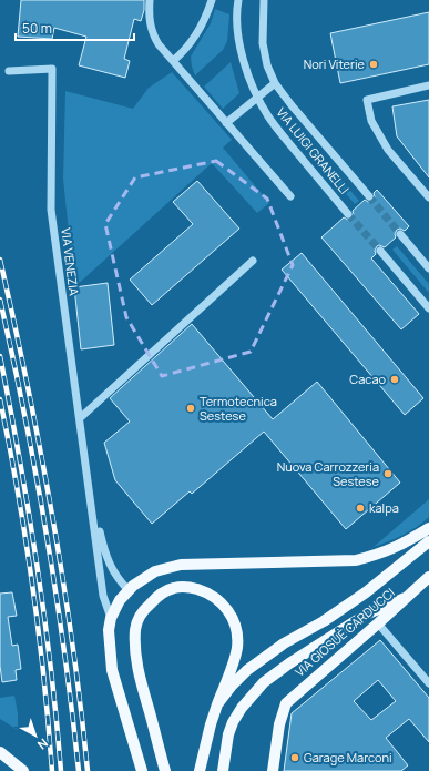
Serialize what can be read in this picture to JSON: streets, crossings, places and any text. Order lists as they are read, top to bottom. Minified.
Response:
{"streets":{"main road":["VIA GIOSUÈ CARDUCCI"],"street":["VIA LUIGI GRANELLI","VIA VENEZIA"]},"places":["Nori Viterie","Cacao","Termotecnica Sestese","Nuova Carrozzeria Sestese","kalpa","Garage Marconi"],"scale_bar":"50 m","north":"bottom right"}
